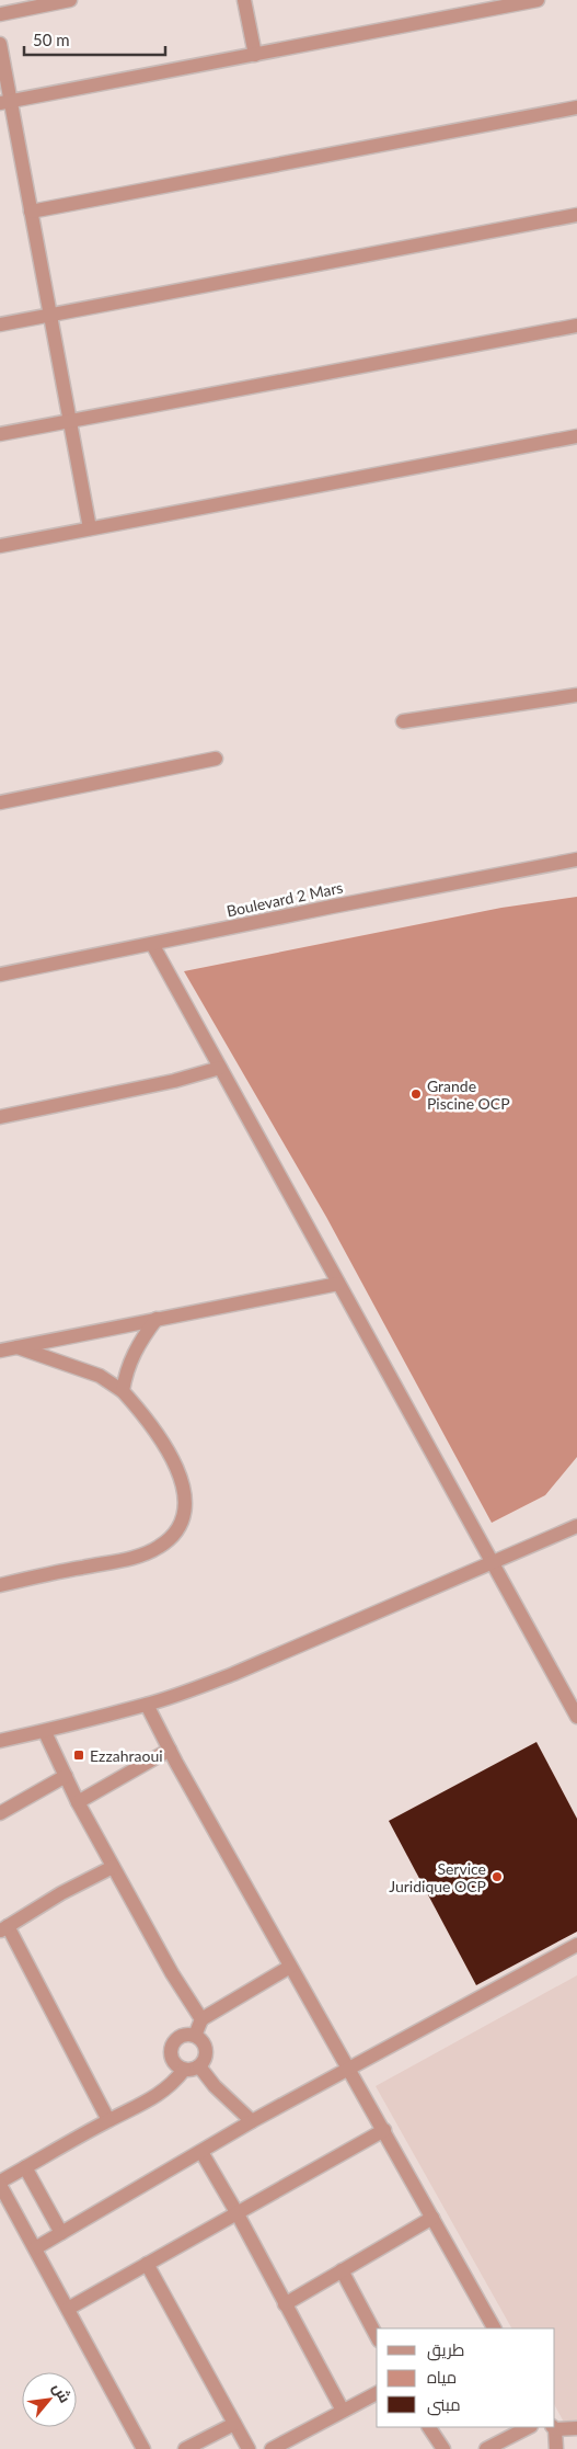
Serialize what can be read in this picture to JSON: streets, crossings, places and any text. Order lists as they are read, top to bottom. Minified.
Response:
{"streets":{"street":["Boulevard 2 Mars"]},"places":{"other":["Grande Piscine OCP","Service Juridique OCP"],"transit":["Ezzahraoui"]},"legend":["طريق","مياه","مبنى"],"scale_bar":"50 m","north":"top right"}
